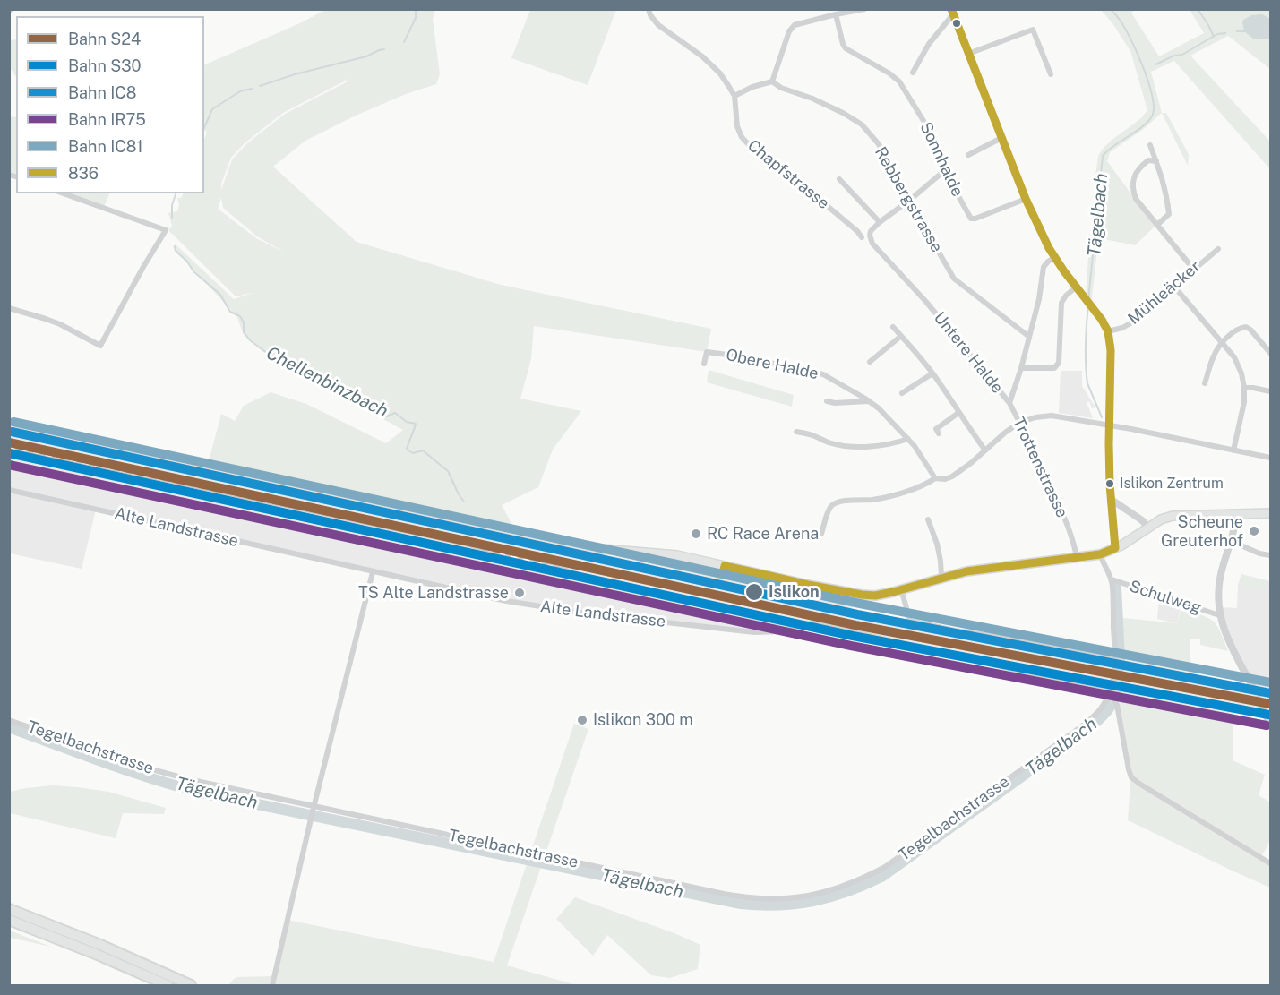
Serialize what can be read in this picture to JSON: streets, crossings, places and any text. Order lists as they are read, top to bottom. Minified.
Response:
{"streets":{"street":["Sonnhalde","Chapfstrasse","Rebbergstrasse","Mühleäcker","Untere Halde","Obere Halde","Trottenstrasse","Alte Landstrasse","Schulweg","Tegelbachstrasse"]},"crossings":[["Rebbergstrasse","Trottenstrasse"],["Untere Halde","Trottenstrasse"],["Alte Landstrasse","Tegelbachstrasse"],["Schulweg","Tegelbachstrasse"]],"water":["Tägelbach","Chellenbinzbach"],"places":["Islikon Zentrum","Scheune Greuterhof","RC Race Arena","Islikon","TS Alte Landstrasse","Islikon 300 m"],"lines":["transit line 836","rail line IC81","rail line IC8","rail line S24","rail line S30","rail line IR75"],"legend":["Bahn S24","Bahn S30","Bahn IC8","Bahn IR75","Bahn IC81","836"]}
